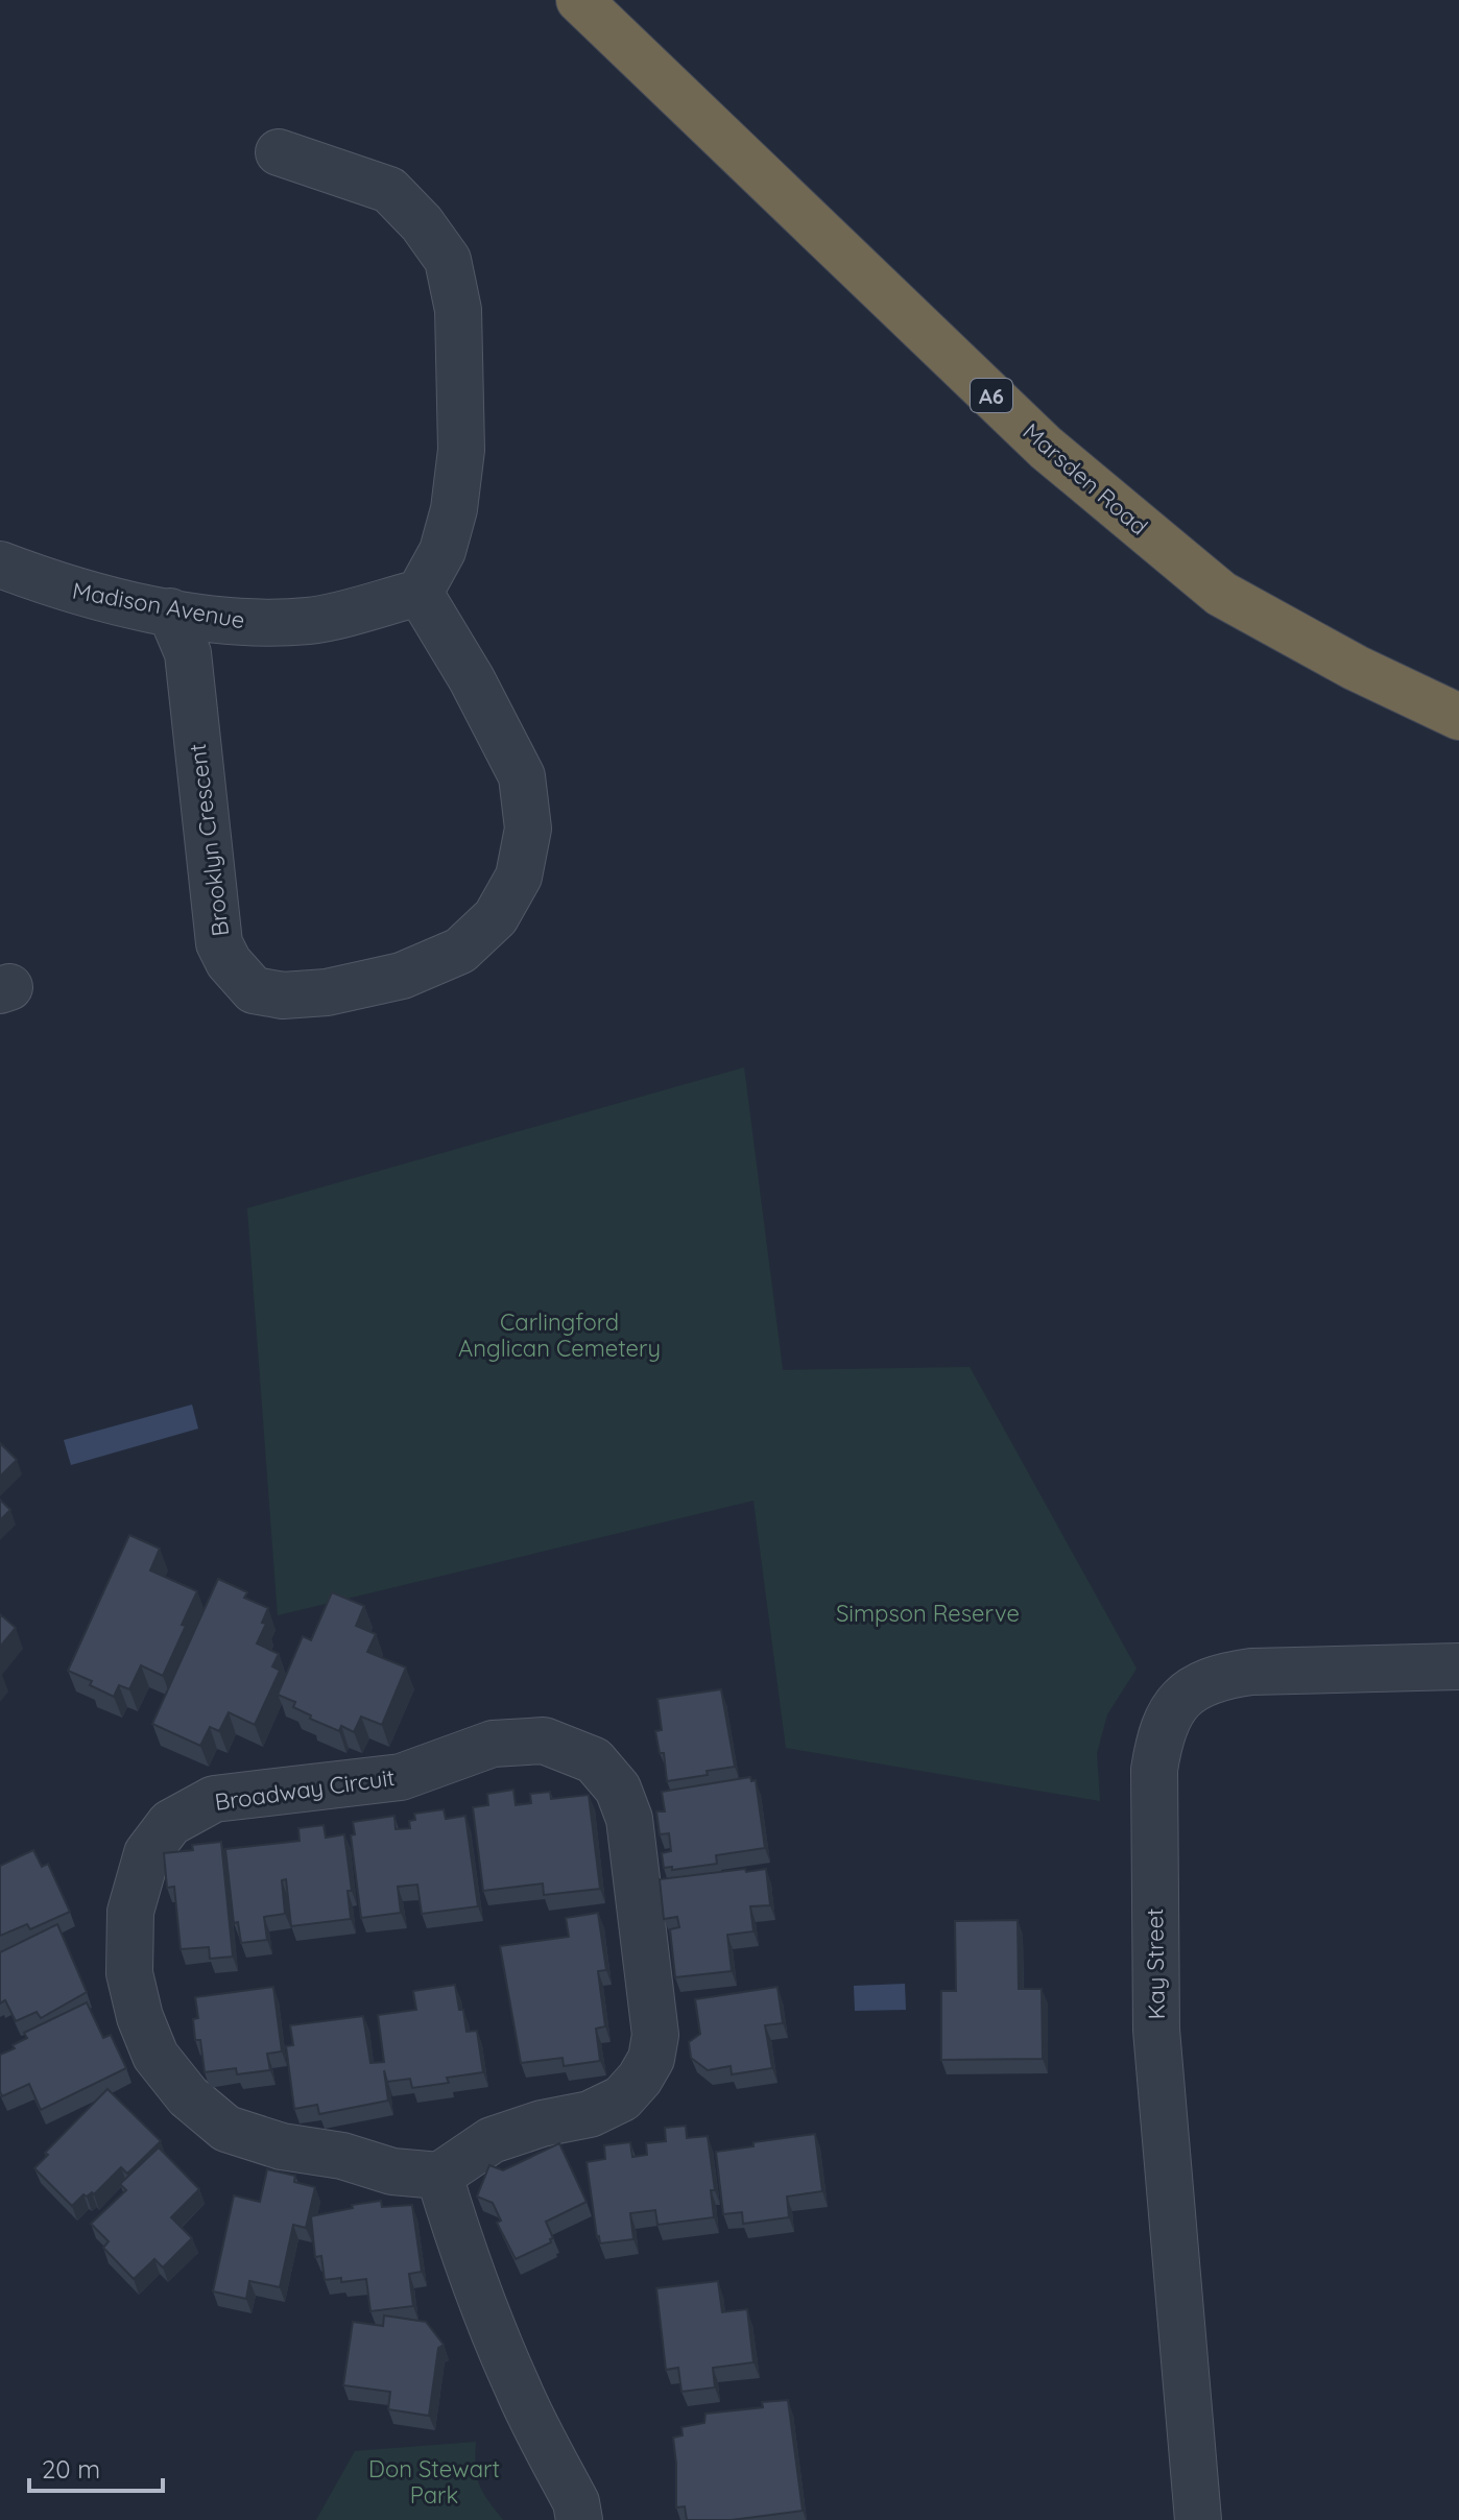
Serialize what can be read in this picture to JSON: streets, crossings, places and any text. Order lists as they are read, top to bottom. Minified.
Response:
{"streets":{"highway":["A6","Marsden Road"],"street":["Madison Avenue","Brooklyn Crescent","Broadway Circuit","Kay Street"]},"crossings":[["Madison Avenue","Brooklyn Crescent"]],"parks":["Carlingford Anglican Cemetery","Simpson Reserve","Don Stewart Park"],"scale_bar":"20 m"}
